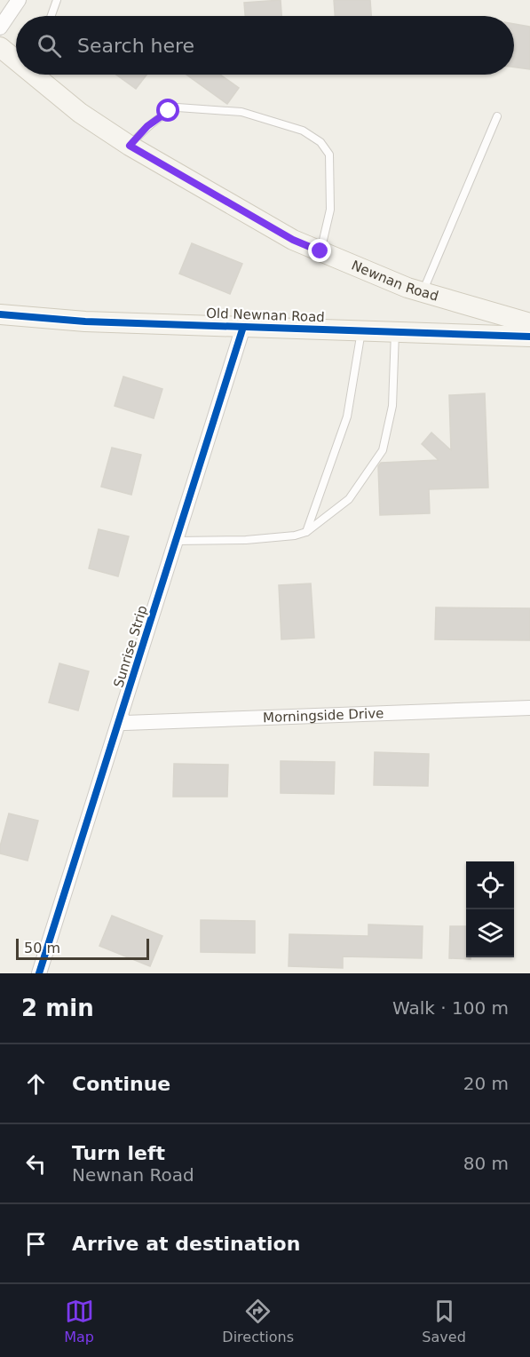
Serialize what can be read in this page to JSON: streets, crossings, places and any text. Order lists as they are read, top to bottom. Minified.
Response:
{"streets":{"main road":["Newnan Road","Old Newnan Road"],"street":["Sunrise Strip","Morningside Drive"]},"crossings":[["Old Newnan Road","Sunrise Strip"],["Sunrise Strip","Morningside Drive"]],"scale_bar":"50 m","page":{"search":"Search here","scale":"50 m","heading":["2 min","Walk · 100 m"],"list":[["Continue","20 m"],["Turn left","Newnan Road","80 m"],"Arrive at destination"],"nav":["Map","Directions","Saved"]}}
